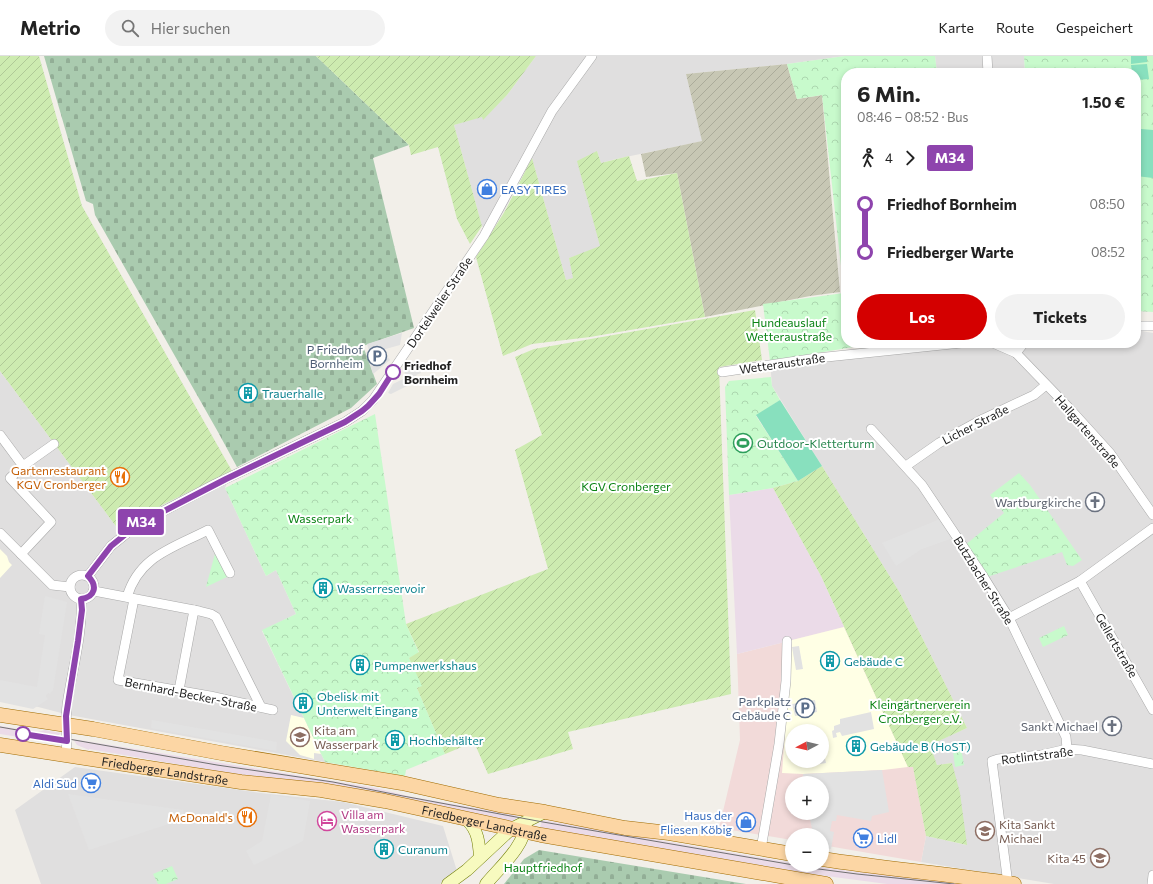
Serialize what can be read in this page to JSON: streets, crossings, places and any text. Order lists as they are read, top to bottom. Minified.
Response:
{"streets":{"main road":["Friedberger Landstraße"],"street":["Dortelweiler Straße","Wetteraustraße","Licher Straße","Hallgartenstraße","Butzbacher Straße","Gellertstraße","Bernhard-Becker-Straße","Rotlintstraße"]},"crossings":[["Licher Straße","Hallgartenstraße"],["Licher Straße","Butzbacher Straße"],["Butzbacher Straße","Rotlintstraße"]],"parks":["Hundeauslauf Wetteraustraße","KGV Cronberger","Wasserpark","Kleingärtnerverein Cronberger e.V.","Hauptfriedhof"],"places":{"shop":["EASY TIRES","Haus der Fliesen Köbig"],"parking":["P Friedhof Bornheim","Parkplatz Gebäude C"],"other":["Friedhof Bornheim"],"building":["Trauerhalle","Wasserreservoir","Gebäude C","Pumpenwerkshaus","Obelisk mit Unterwelt Eingang","Hochbehälter","Gebäude B (HoST)","Curanum"],"sports":["Outdoor-Kletterturm"],"restaurant":["Gartenrestaurant KGV Cronberger","McDonald's"],"church":["Wartburgkirche","Sankt Michael"],"school or university":["Kita am Wasserpark","Kita Sankt Michael","Kita 45"],"supermarket":["Aldi Süd","Lidl"],"hotel":["Villa am Wasserpark"]},"lines":["bus line M34"],"north":"left","page":{"header":"Metrio","search":"Hier suchen","nav":["Karte","Route","Gespeichert"],"on_map":"M34","heading":["6 Min.","08:46 – 08:52 · Bus","1.50 €"],"legs":["4","M34"],"list":[{"name":"Friedhof Bornheim","value":"08:50"},{"name":"Friedberger Warte","value":"08:52"}],"buttons":["Los","Tickets"],"map_buttons":["+","−"]}}
